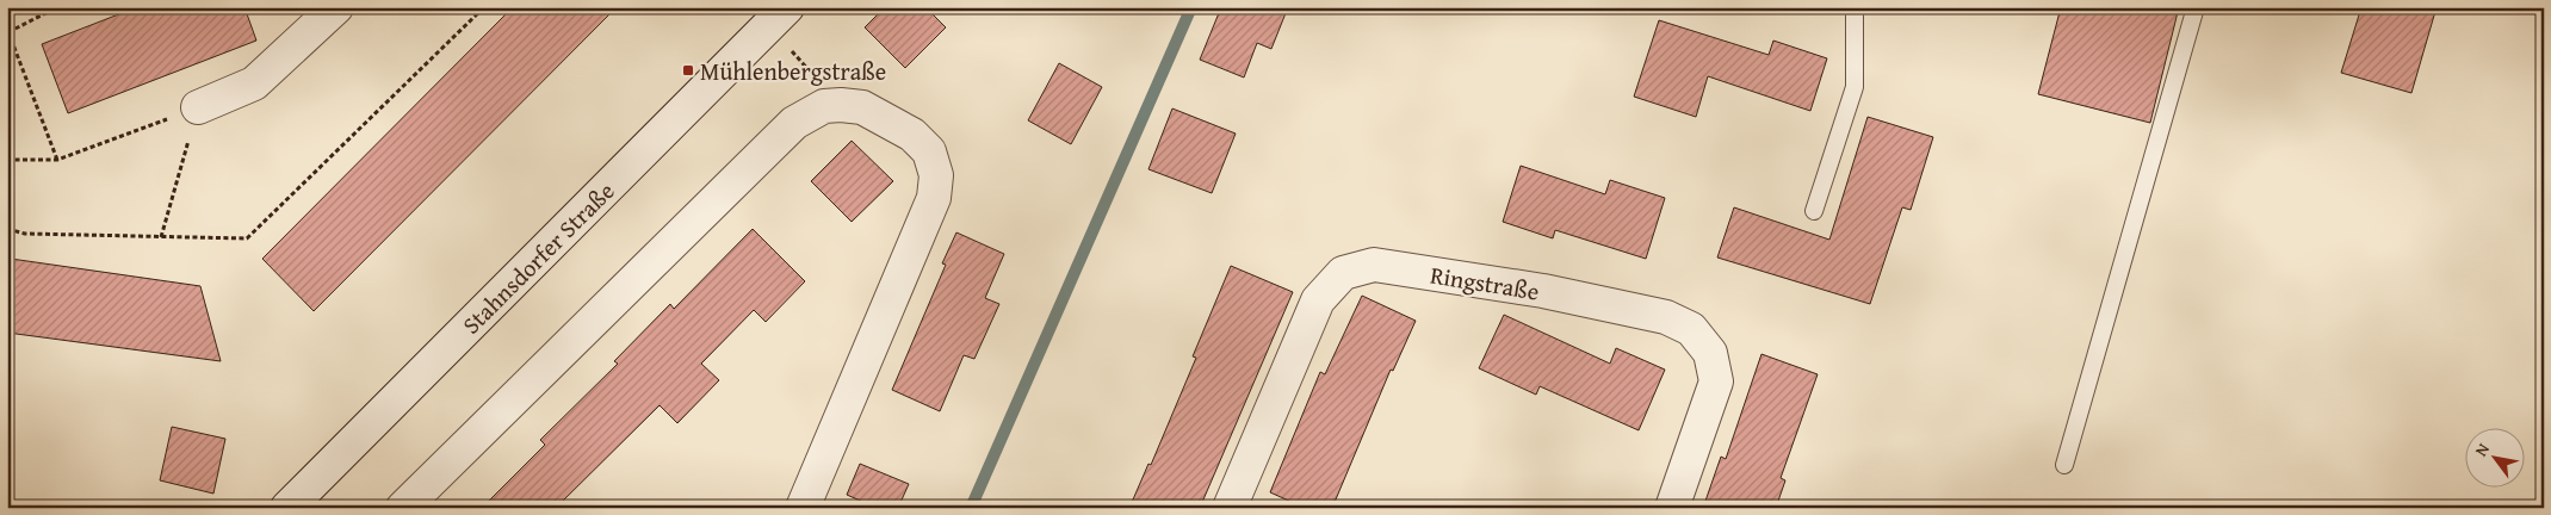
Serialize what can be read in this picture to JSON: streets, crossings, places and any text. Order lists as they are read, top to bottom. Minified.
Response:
{"streets":{"street":["Stahnsdorfer Straße","Ringstraße"]},"places":{"transit":["Mühlenbergstraße"]},"north":"top left"}
